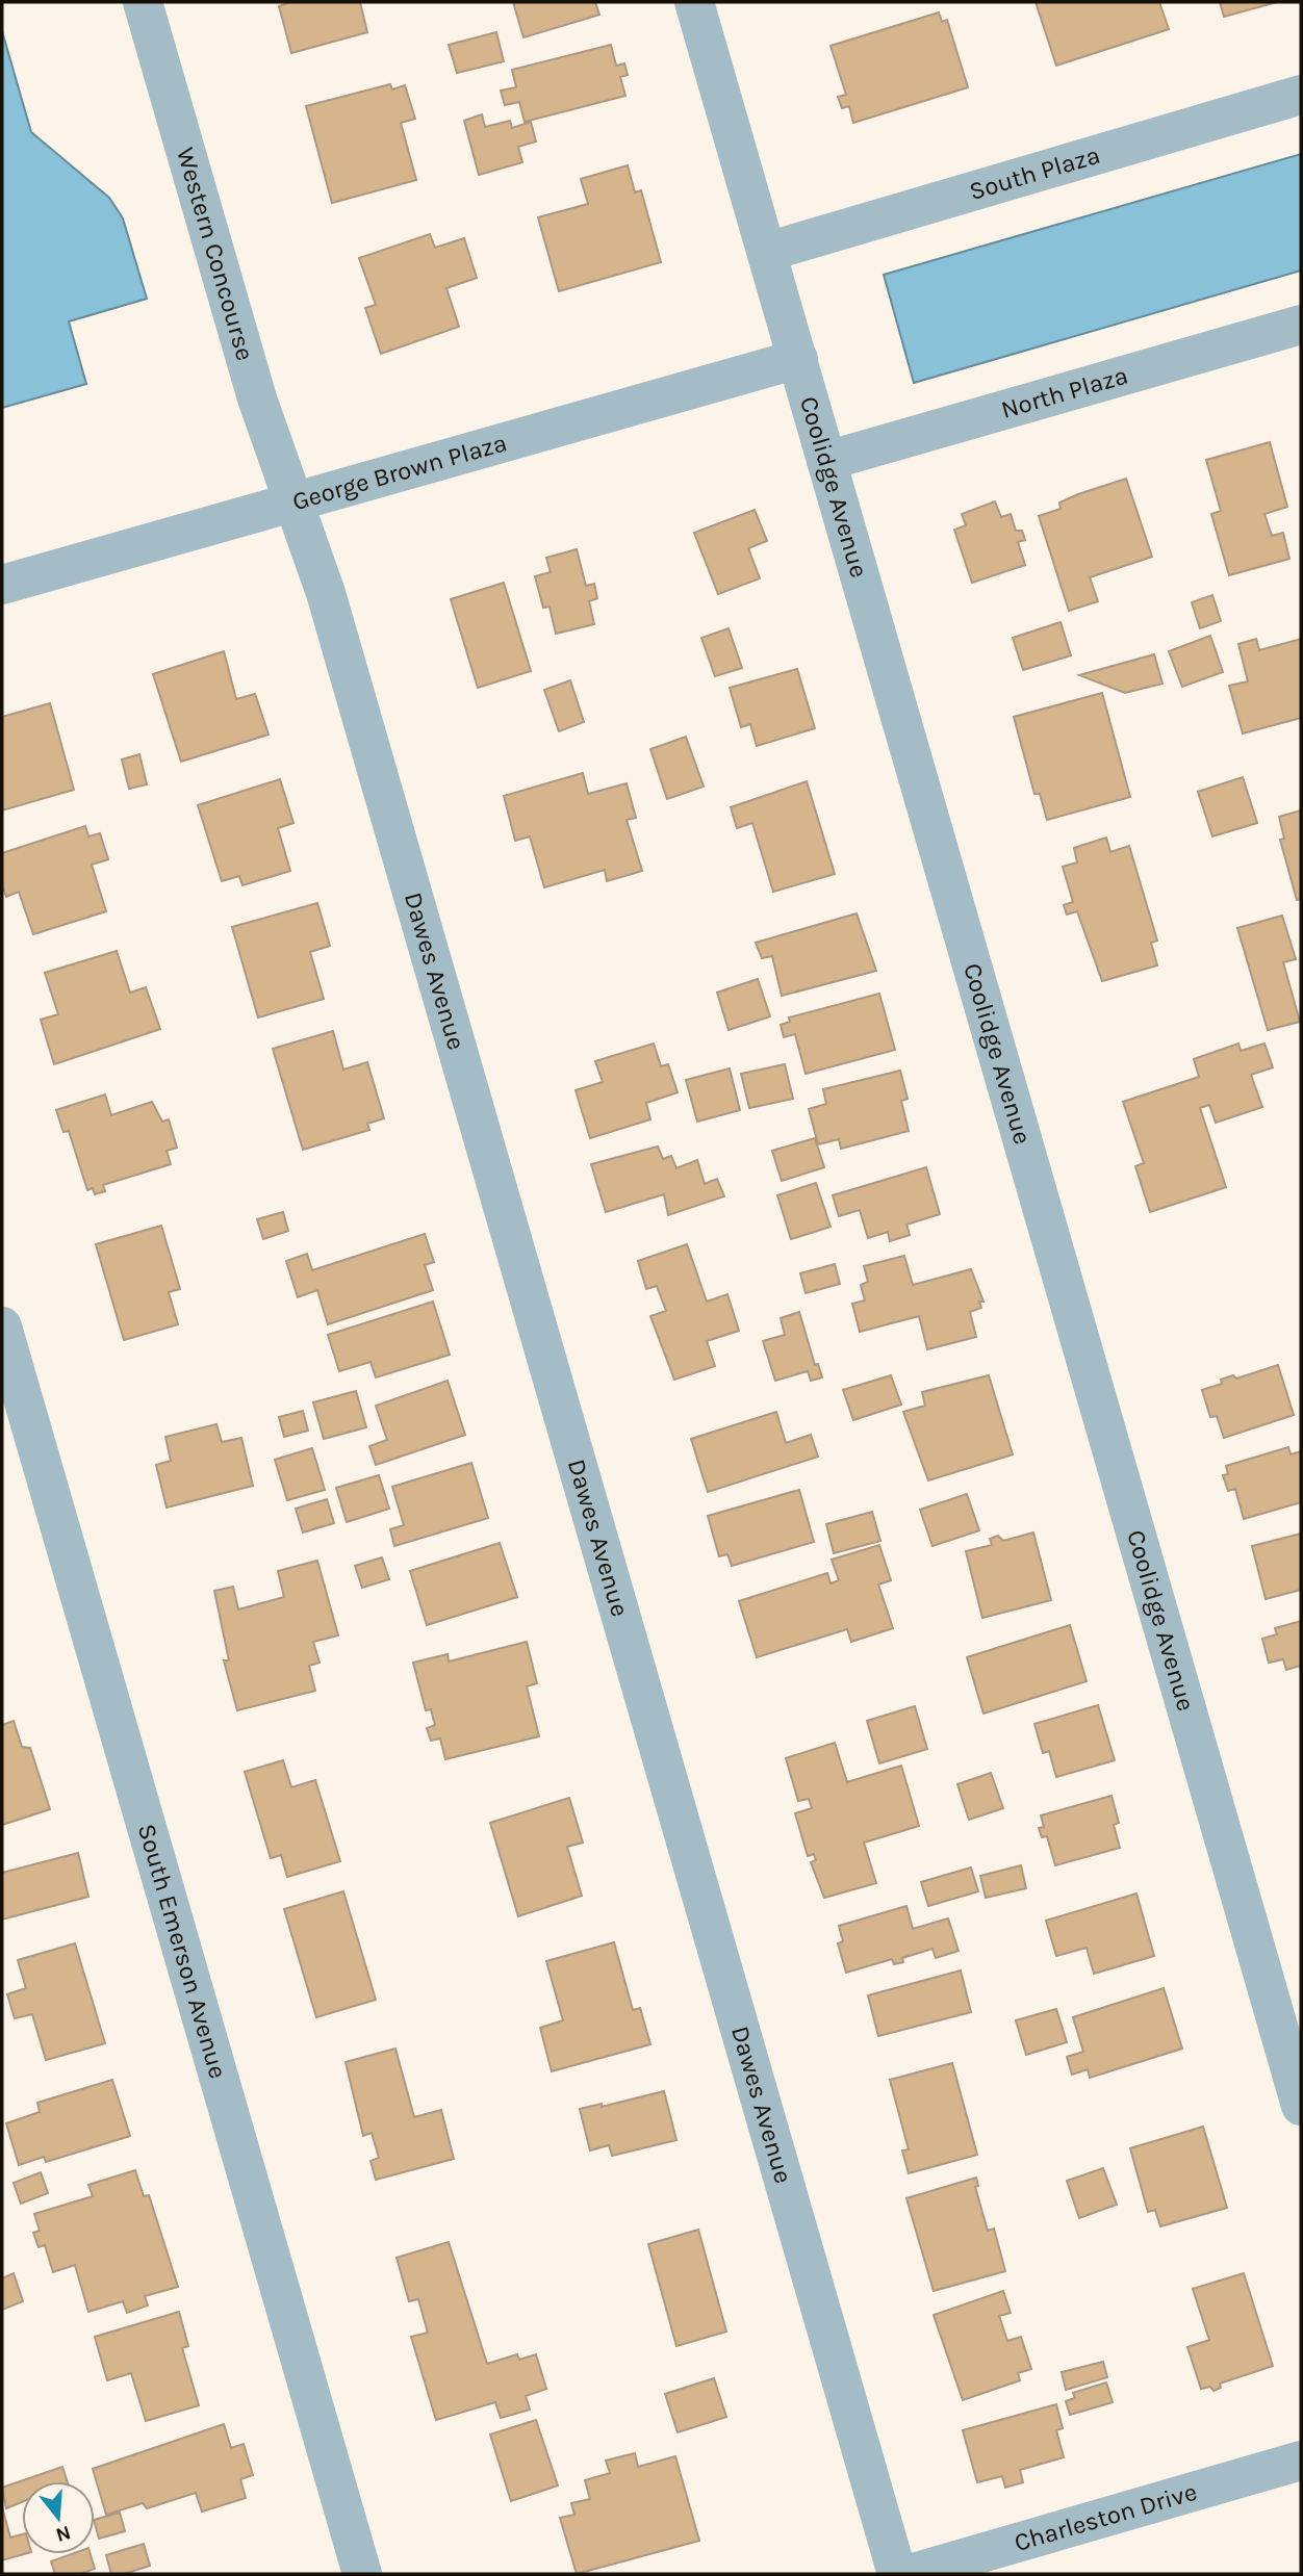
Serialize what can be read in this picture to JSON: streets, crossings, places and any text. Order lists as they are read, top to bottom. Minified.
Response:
{"streets":{"street":["South Plaza","Western Concourse","North Plaza","George Brown Plaza","Coolidge Avenue","Dawes Avenue","South Emerson Avenue","Charleston Drive"]},"crossings":[["South Plaza","Coolidge Avenue"],["Western Concourse","George Brown Plaza"],["Western Concourse","Dawes Avenue"],["North Plaza","Coolidge Avenue"],["George Brown Plaza","Coolidge Avenue"],["George Brown Plaza","Dawes Avenue"]],"north":"bottom"}
